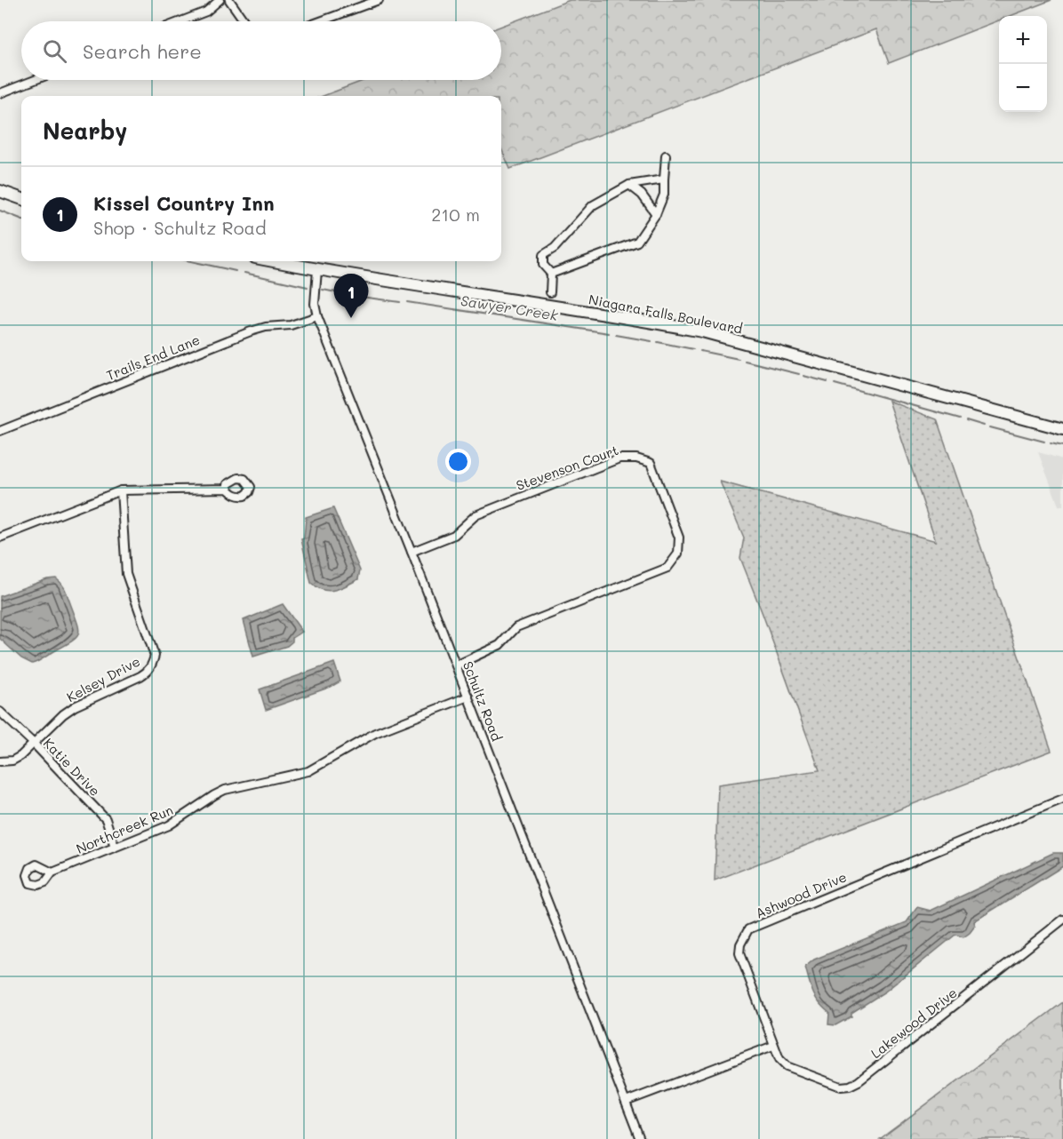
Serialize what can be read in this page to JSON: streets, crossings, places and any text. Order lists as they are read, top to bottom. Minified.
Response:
{"streets":{"main road":["Niagara Falls Boulevard"],"street":["Trails End Lane","Stevenson Court","Kelsey Drive","Schultz Road","Katie Drive","Northcreek Run","Ashwood Drive","Lakewood Drive"]},"crossings":[["Niagara Falls Boulevard","Schultz Road"],["Trails End Lane","Schultz Road"],["Stevenson Court","Schultz Road"],["Kelsey Drive","Katie Drive"],["Schultz Road","Northcreek Run"],["Katie Drive","Northcreek Run"],["Ashwood Drive","Lakewood Drive"]],"water":["Sawyer Creek"],"page":{"map_buttons":["+","−"],"search":"Search here","heading":"Nearby","list":[{"mark":"1","name":"Kissel Country Inn","note":"Shop · Schultz Road","value":"210 m"}],"pins":"1"}}
